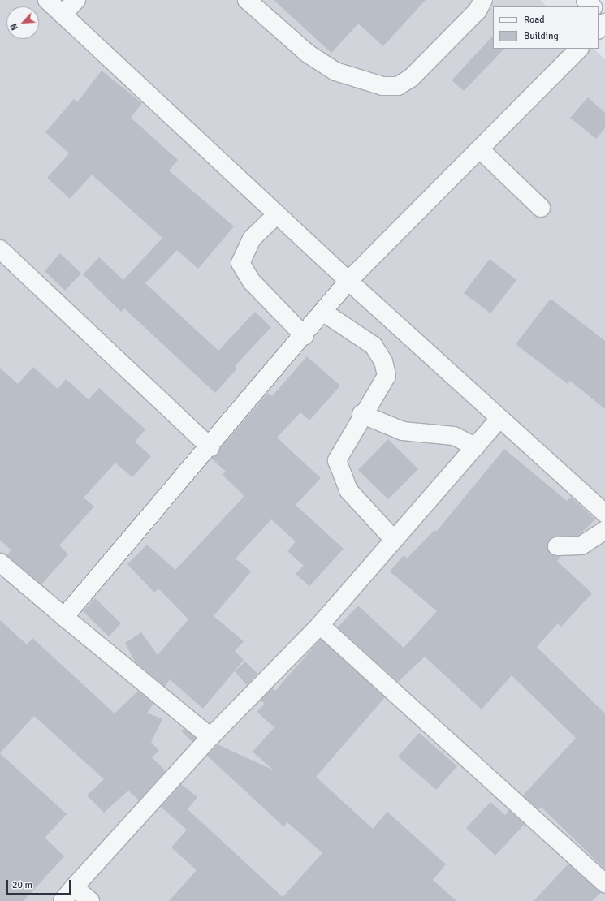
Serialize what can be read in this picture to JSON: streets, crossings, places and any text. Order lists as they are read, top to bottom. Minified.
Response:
{"legend":["Road","Building"],"scale_bar":"20 m","north":"bottom left"}
